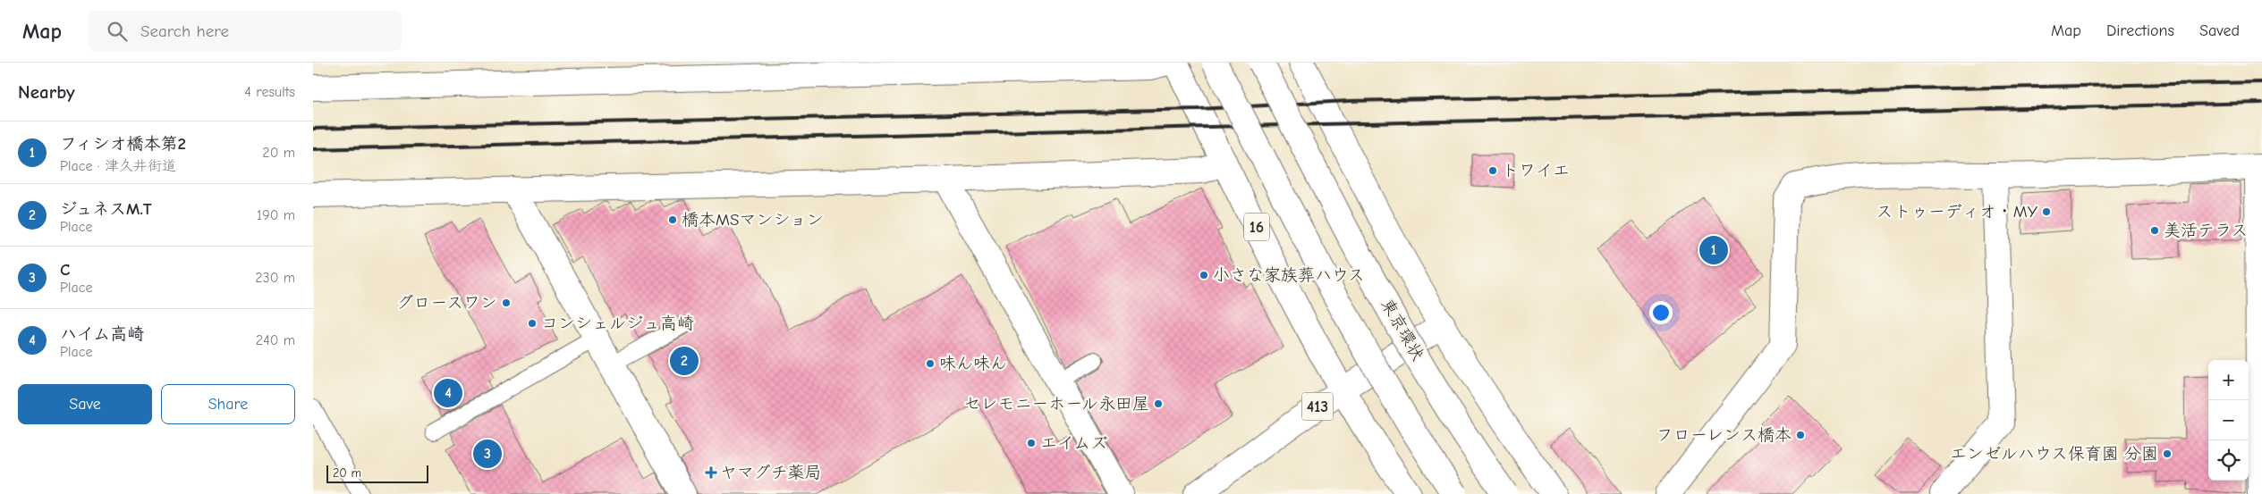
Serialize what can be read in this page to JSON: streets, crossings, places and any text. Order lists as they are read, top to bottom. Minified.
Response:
{"streets":{"main road":["16","東京環状","413"]},"crossings":[["16","413"]],"places":{"other":["トワイエ","ストゥーディオ・MY","橋本MSマンション","美活テラス","小さな家族葬ハウス","グロースワン","コンシェルジュ高崎","味ん味ん","セレモニーホール永田屋","フローレンス橋本","エイムズ","エンゼルハウス保育園 分園"],"health":["ヤマグチ薬局"]},"scale_bar":"20 m","page":{"header":"Map","search":"Search here","nav":["Map","Directions","Saved"],"heading":["Nearby","4 results"],"list":[{"mark":"1","name":"フィシオ橋本第2","note":"Place · 津久井街道","value":"20 m"},{"mark":"2","name":"ジュネスM.T","note":"Place","value":"190 m"},{"mark":"3","name":"C","note":"Place","value":"230 m"},{"mark":"4","name":"ハイム高崎","note":"Place","value":"240 m"}],"pins":["1","2","4","3"],"map_buttons":["+","−"],"buttons":["Save","Share"],"scale":"20 m"}}
